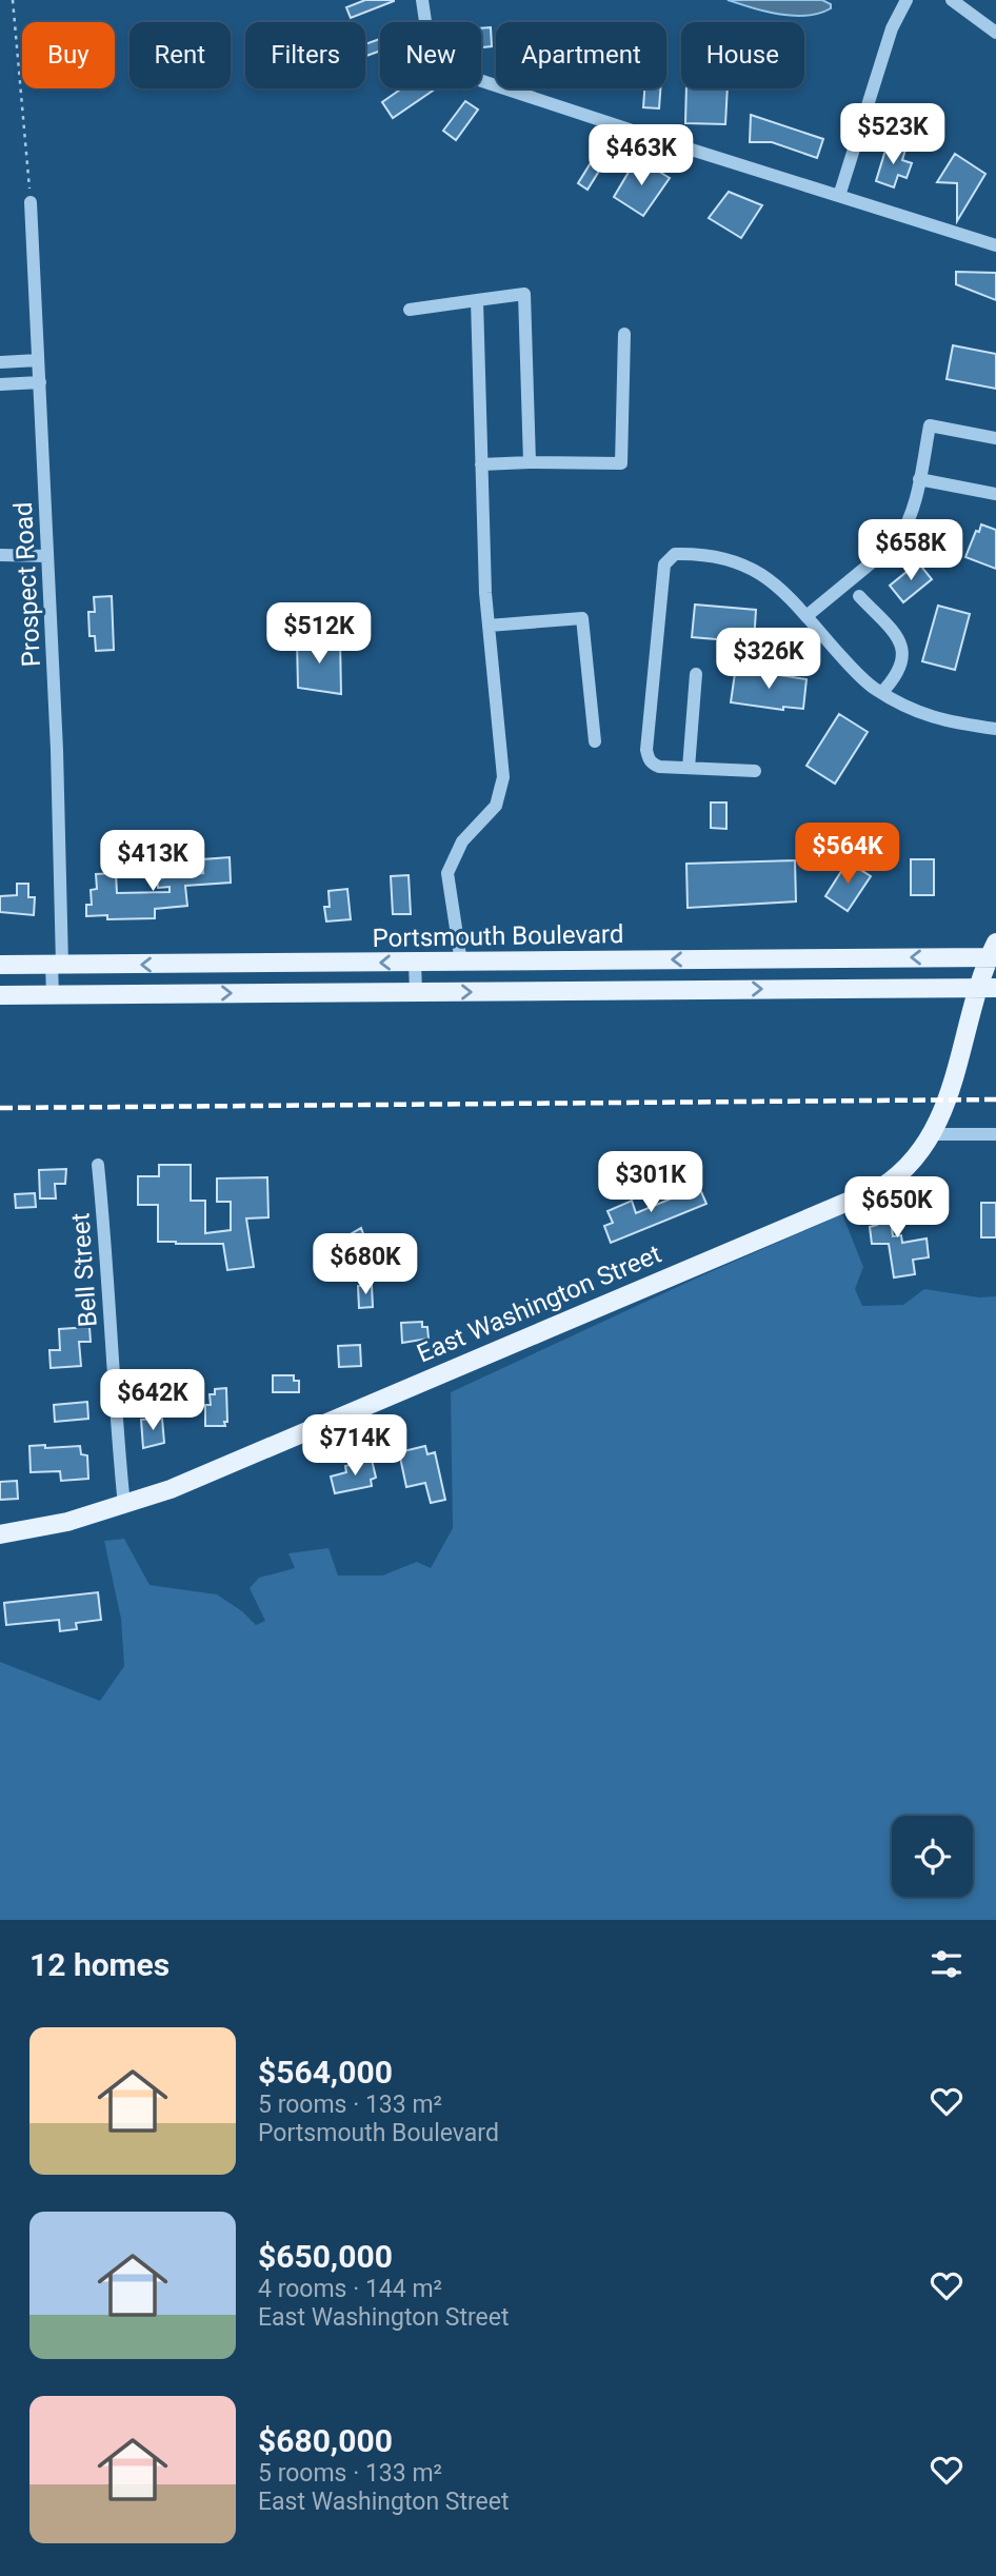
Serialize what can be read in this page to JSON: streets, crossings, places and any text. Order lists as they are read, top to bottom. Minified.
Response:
{"streets":{"main road":["Portsmouth Boulevard","East Washington Street"],"street":["Prospect Road","Bell Street"]},"crossings":[["Prospect Road","Portsmouth Boulevard"],["Portsmouth Boulevard","East Washington Street"],["Bell Street","East Washington Street"]],"page":{"chip":["Buy","Rent","Filters","New","Apartment","House"],"price":["$523K","$463K","$658K","$512K","$326K","$564K","$413K","$301K","$650K","$680K","$642K","$714K"],"heading":"12 homes","list":[{"name":"$564,000","note":"5 rooms · 133 m² · Portsmouth Boulevard"},{"name":"$650,000","note":"4 rooms · 144 m² · East Washington Street"},{"name":"$680,000","note":"5 rooms · 133 m² · East Washington Street"}]}}
